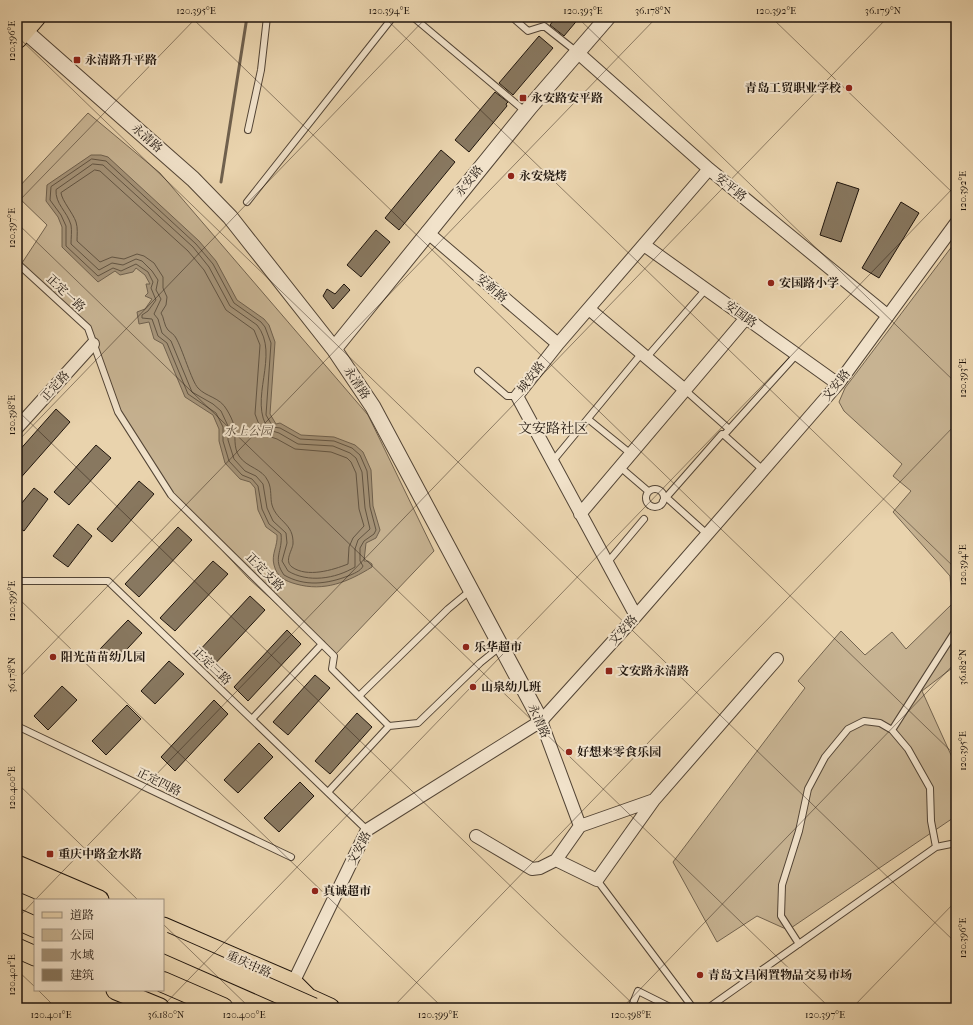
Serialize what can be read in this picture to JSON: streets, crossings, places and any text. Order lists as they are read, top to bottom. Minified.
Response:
{"streets":{"main road":["重庆中路"],"street":["永清路","永安路","安平路","安新路","安国路","城安路","文安路","正定路"],"lane":["正定一路","正定支路","正定三路","正定四路"]},"crossings":[["永清路","永安路"],["永清路","文安路"],["永安路","安平路"],["永安路","安新路"],["安平路","城安路"],["安平路","文安路"],["安新路","城安路"],["正定一路","正定路"],["正定一路","正定支路"],["安国路","城安路"],["安国路","文安路"],["城安路","文安路"],["文安路","正定三路"],["文安路","重庆中路"],["正定路","正定支路"]],"districts":["文安路社区"],"parks":["水上公园"],"places":{"transit":["永清路升平路","永安路安平路","文安路永清路","重庆中路金水路"],"other":["青岛工贸职业学校","永安烧烤","安国路小学","乐华超市","阳光苗苗幼儿园","山泉幼儿班","好想来零食乐园","真诚超市","青岛文昌闲置物品交易市场"]},"legend":["道路","公园","水域","建筑"],"coordinates":["120.395°E","120.394°E","120.393°E","36.178°N","120.392°E","36.179°N","120.396°E","120.397°E","120.398°E","120.399°E","36.182°N","120.400°E","120.401°E","36.180°N"]}
